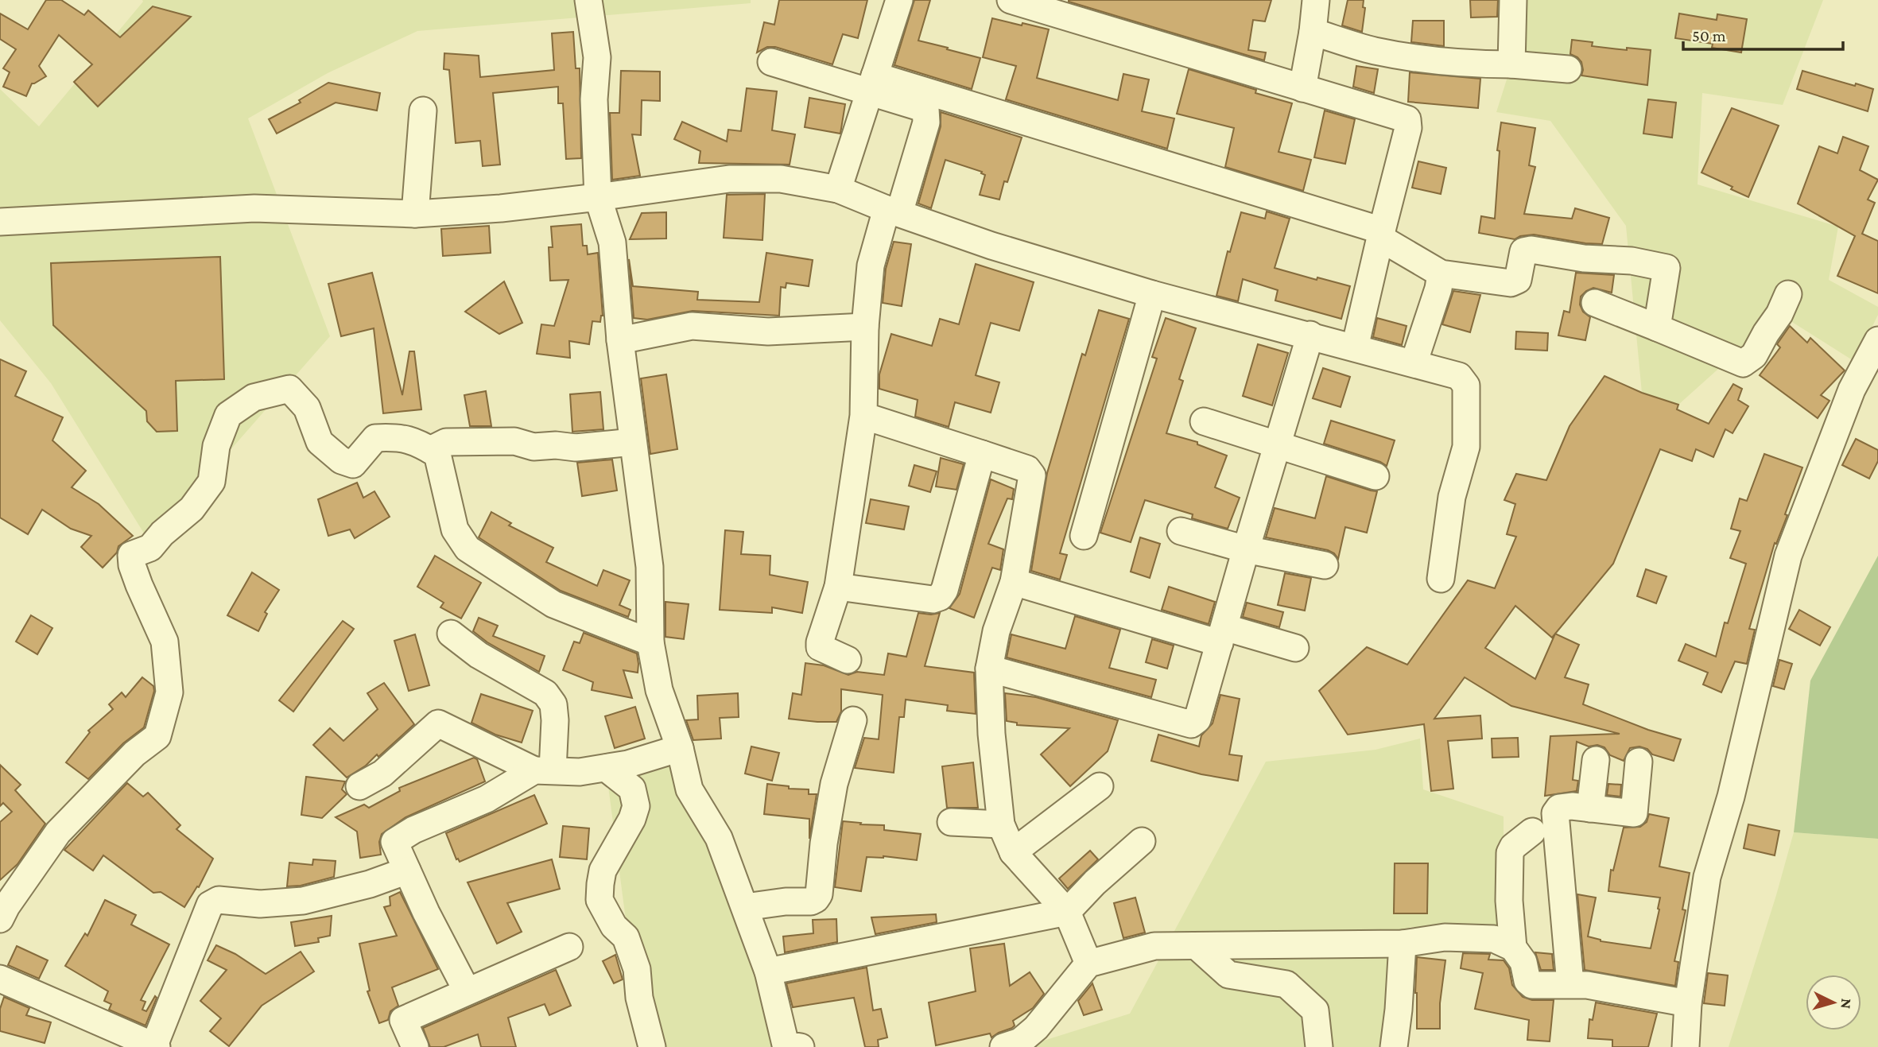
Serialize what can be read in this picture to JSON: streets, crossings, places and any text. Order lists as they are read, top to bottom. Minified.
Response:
{"scale_bar":"50 m","north":"right"}
